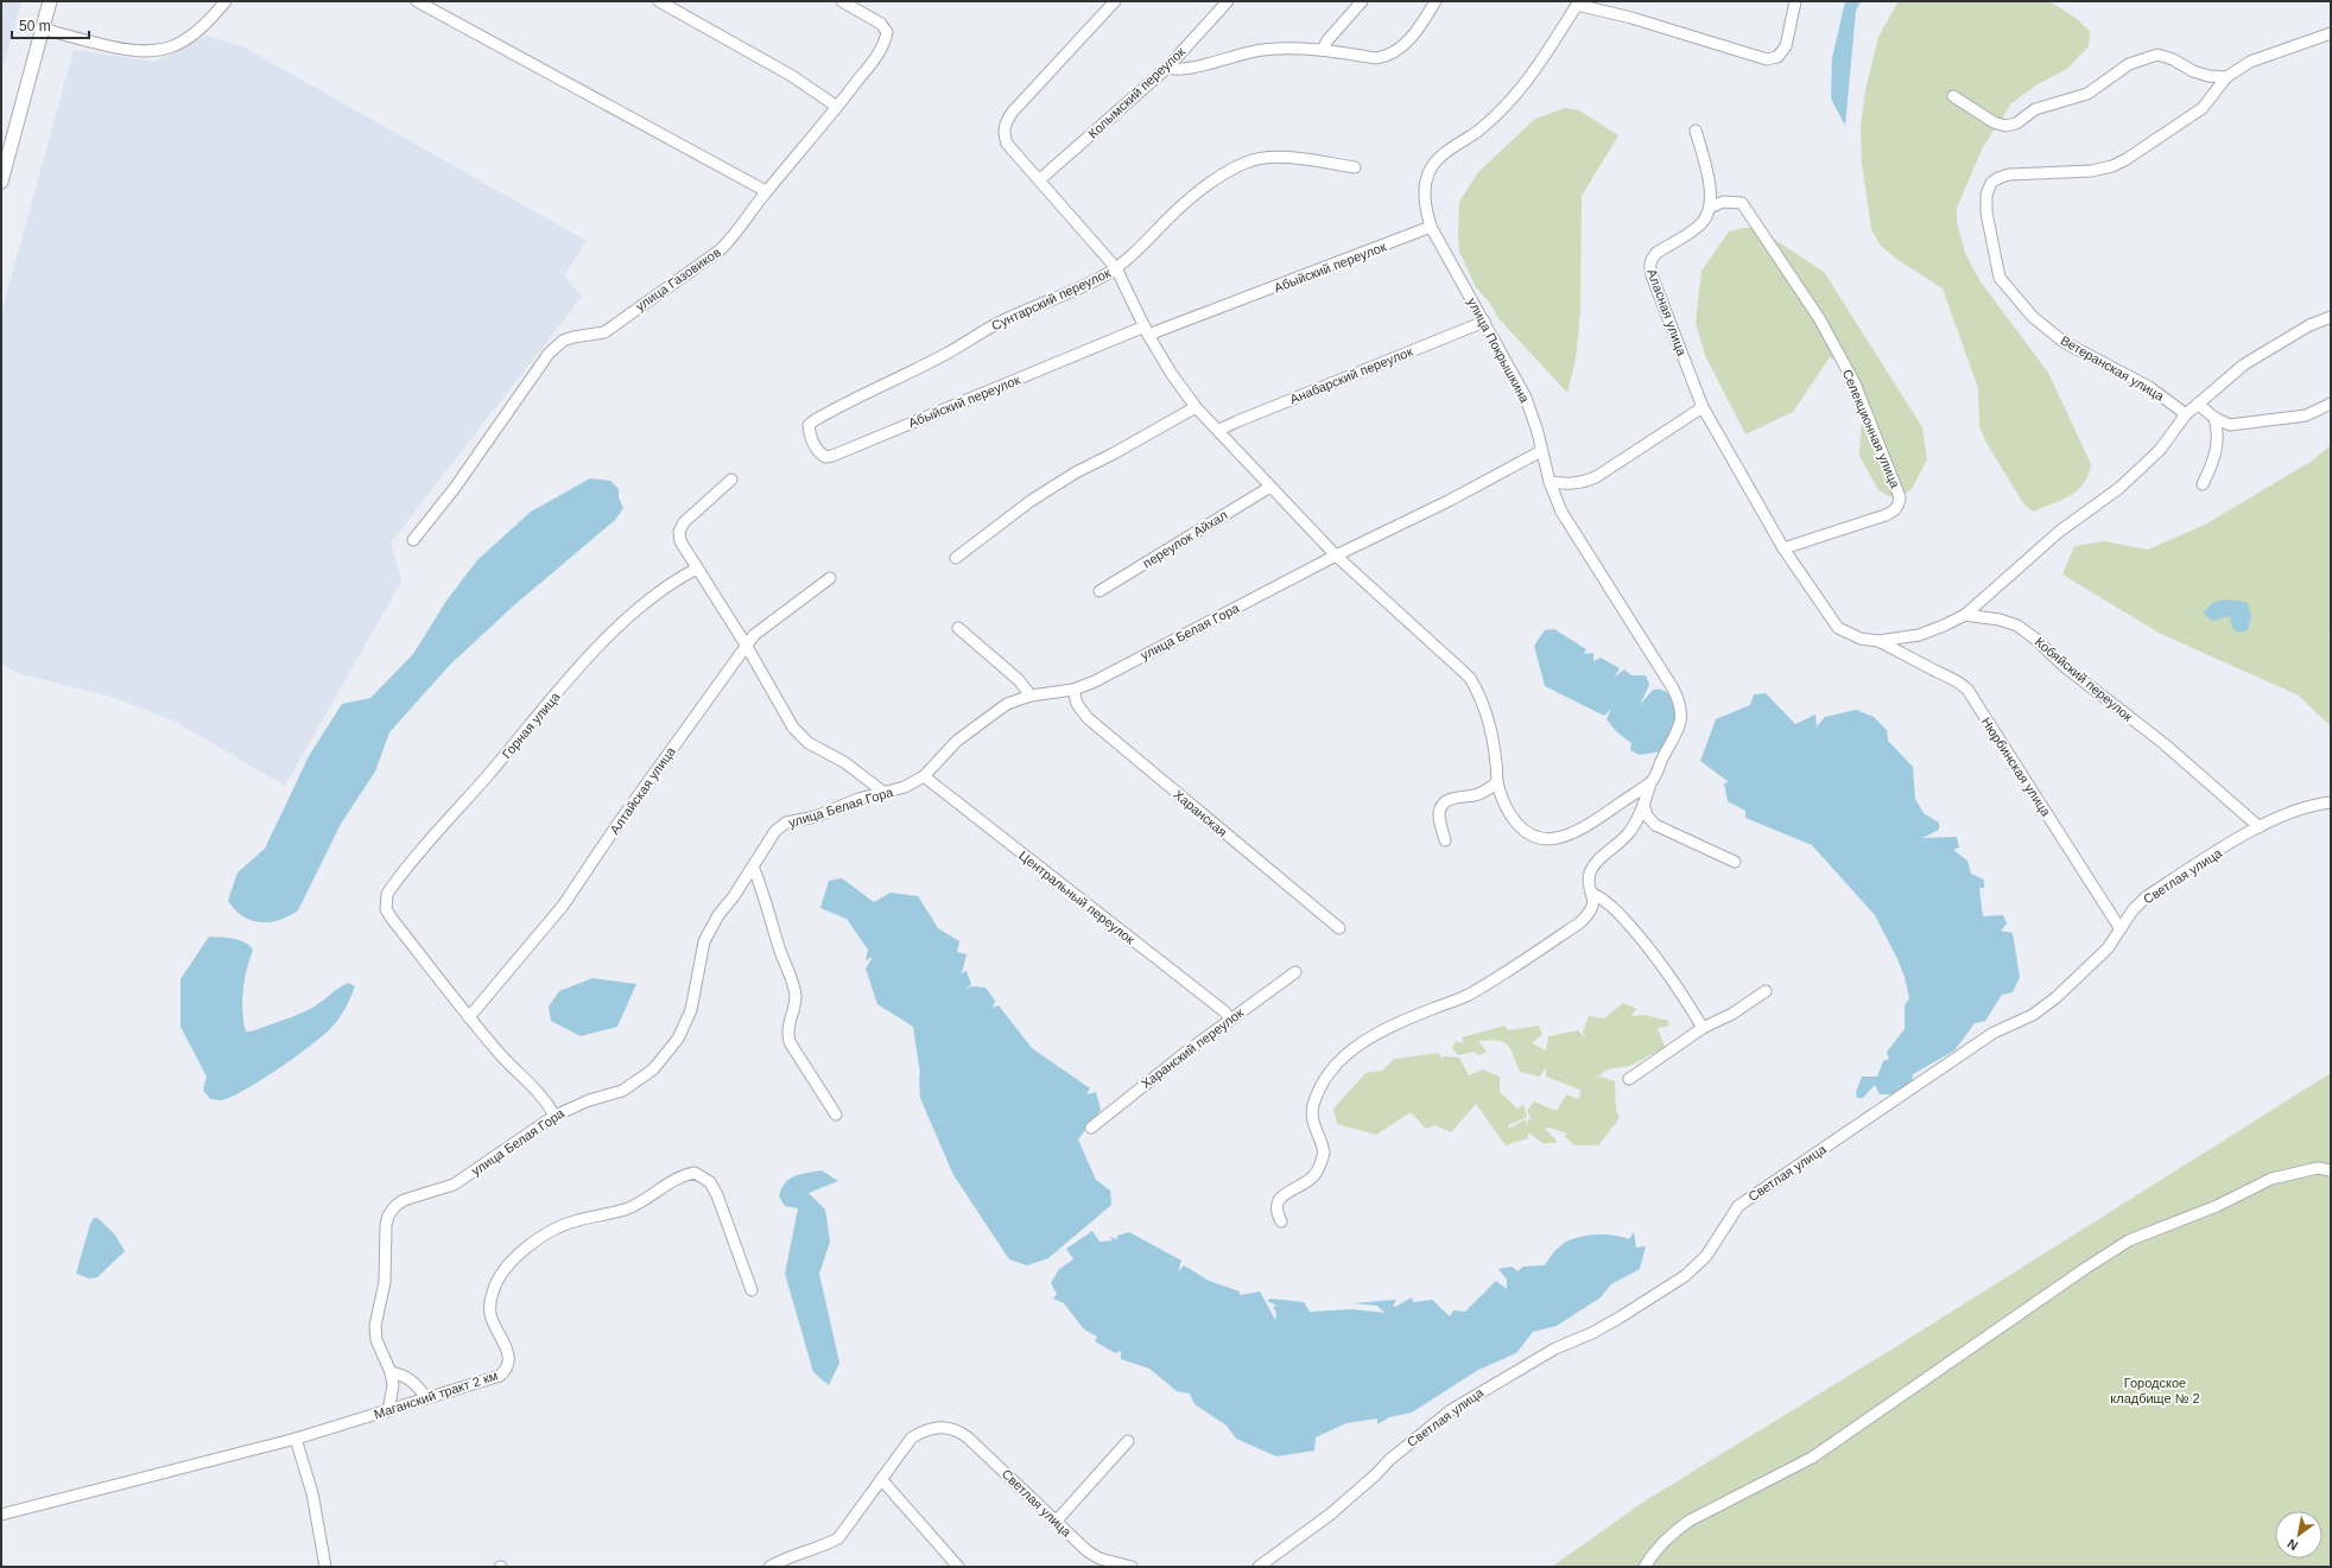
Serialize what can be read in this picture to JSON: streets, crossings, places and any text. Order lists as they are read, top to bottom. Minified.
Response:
{"streets":{"street":["Колымский переулок","Абыйский переулок","улица Газовиков","Сунтарский переулок","Аласная улица","улица Покрышкина","Ветеранская улица","Анабарский переулок","Селекционная улица","переулок Айхал","улица Белая Гора","Кобяйский переулок","Горная улица","Нюрбинская улица","Алтайская улица","Харанская","Светлая улица","Центральный переулок","Харанский переулок","Маганский тракт 2 км"]},"crossings":[["Абыйский переулок","Сунтарский переулок"],["Абыйский переулок","улица Покрышкина"],["Аласная улица","Селекционная улица"],["Аласная улица","Нюрбинская улица"],["улица Покрышкина","Анабарский переулок"],["улица Покрышкина","улица Белая Гора"],["улица Белая Гора","Харанская"],["улица Белая Гора","Центральный переулок"],["улица Белая Гора","Маганский тракт 2 км"],["Кобяйский переулок","Светлая улица"],["Горная улица","Алтайская улица"],["Нюрбинская улица","Светлая улица"],["Центральный переулок","Харанский переулок"]],"parks":["Городское кладбище № 2"],"scale_bar":"50 m","north":"bottom left"}
